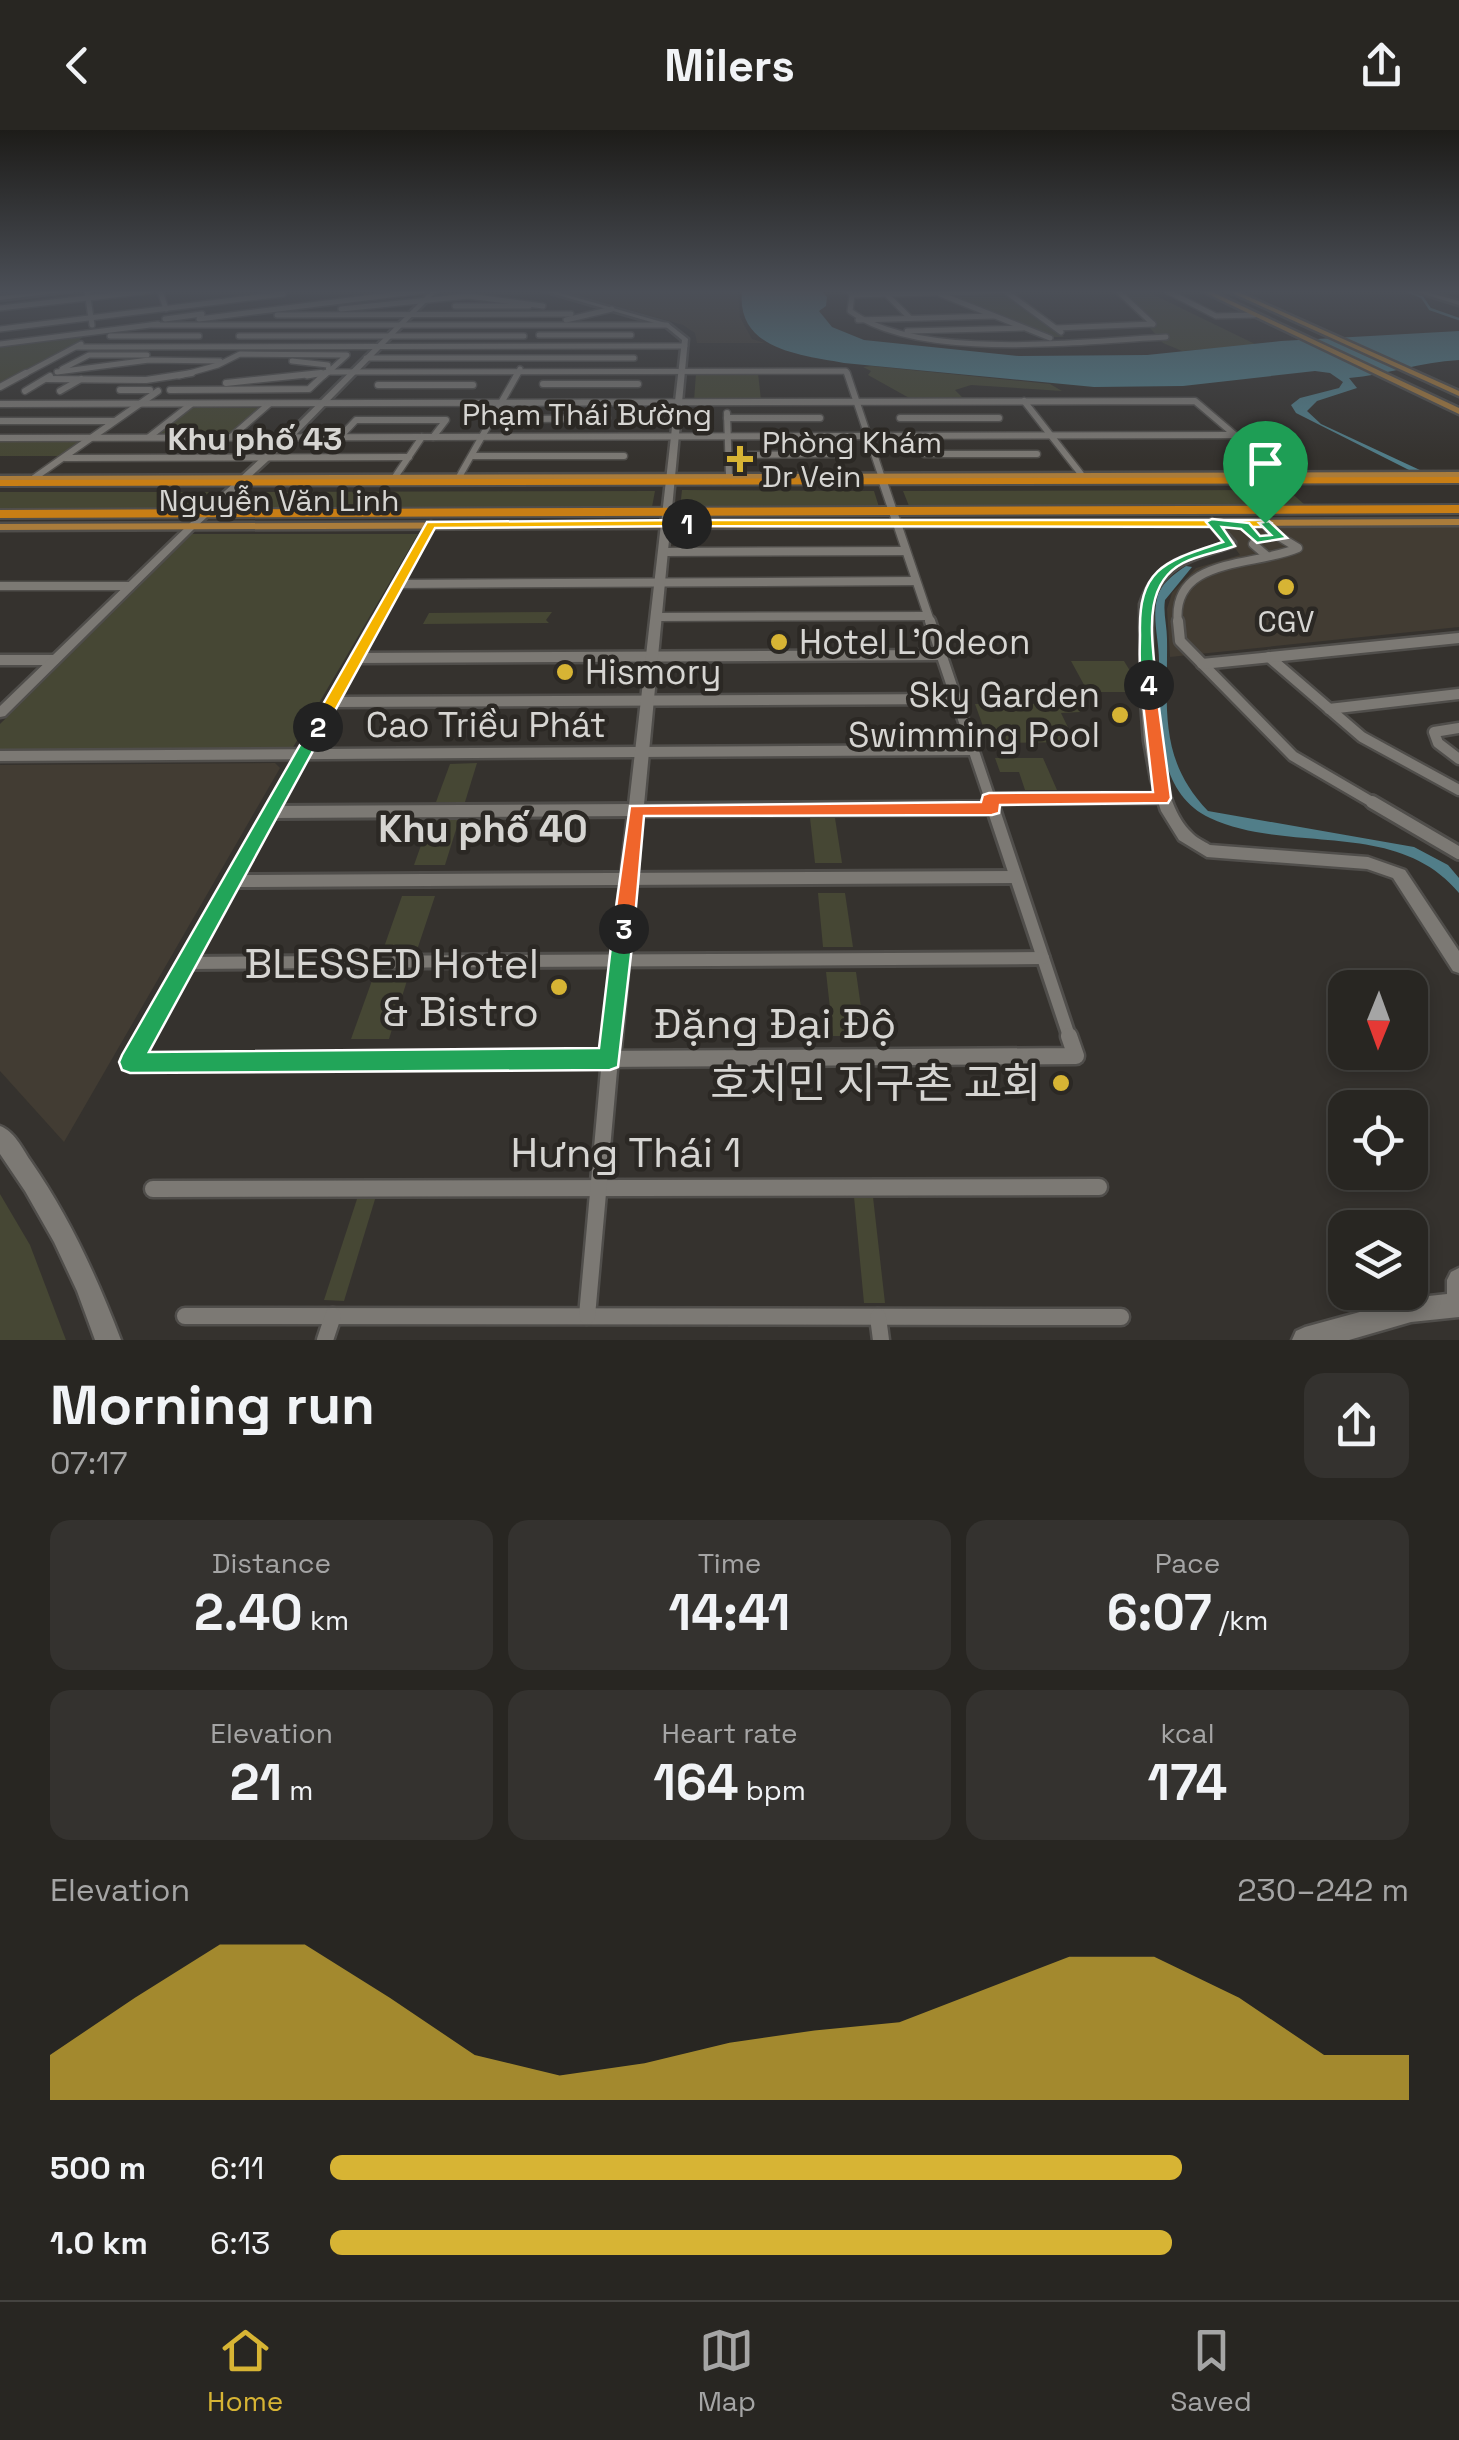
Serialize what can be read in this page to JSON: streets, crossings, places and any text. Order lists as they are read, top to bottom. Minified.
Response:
{"streets":{"highway":["Nguyễn Văn Linh"],"street":["Phạm Thái Bường","Cao Triều Phát","Đặng Đại Độ","Hưng Thái 1"]},"crossings":[["Nguyễn Văn Linh","Đặng Đại Độ"],["Cao Triều Phát","Đặng Đại Độ"]],"districts":["Khu phố 43","Khu phố 40"],"places":{"health":["Phòng Khám Dr Vein"],"other":["CGV","Hotel L'Odeon","Hismory","Sky Garden Swimming Pool","BLESSED Hotel & Bistro","호치민 지구촌 교회"]},"north":"bottom","page":{"header":"Milers","pins":["1","4","2","3"],"heading":["Morning run","07:17"],"stats":[["Distance","2.40 km"],["Time","14:41"],["Pace","6:07 /km"],["Elevation","21 m"],["Heart rate","164 bpm"],["kcal","174"]],"chart":["Elevation","230–242 m"],"list":[{"name":"500 m","note":"6:11"},{"name":"1.0 km","note":"6:13"}],"tabs":["Home","Map","Saved"]}}
